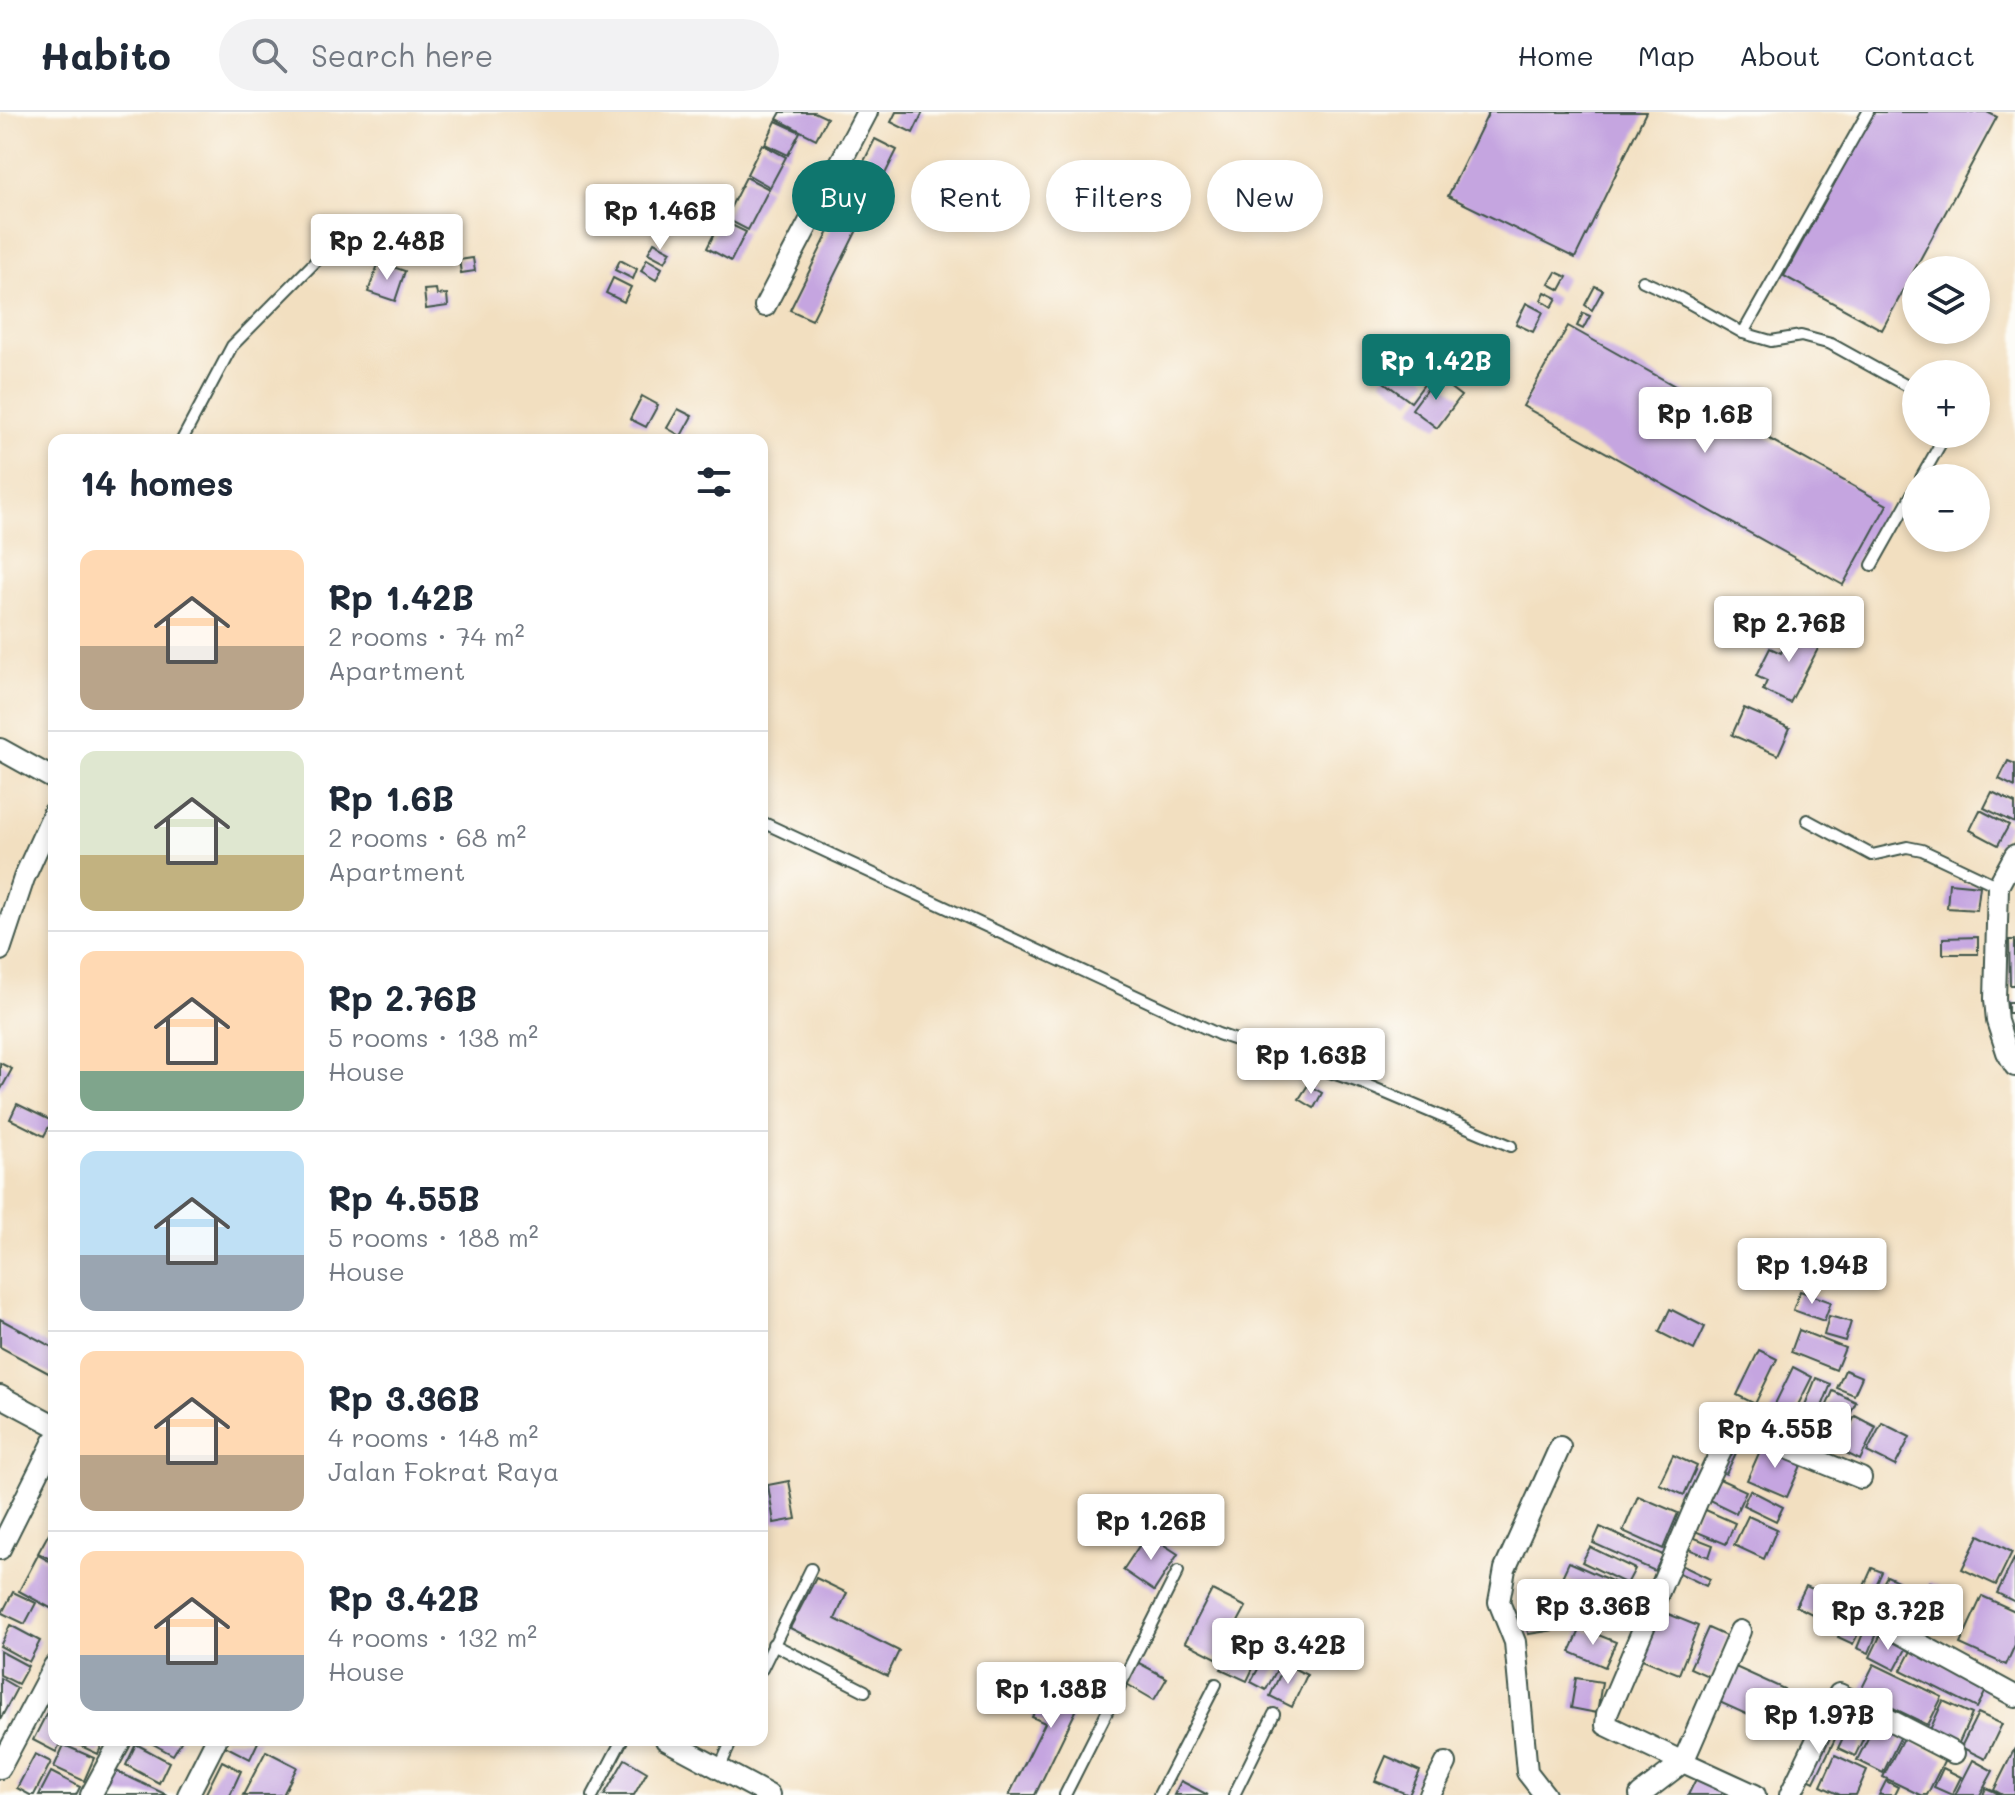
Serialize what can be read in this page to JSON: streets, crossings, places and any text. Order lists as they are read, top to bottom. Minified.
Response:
{"page":{"header":"Habito","search":"Search here","nav":["Home","Map","About","Contact"],"chip":["Buy","Rent","Filters","New"],"price":["Rp 1.46B","Rp 2.48B","Rp 1.42B","Rp 1.6B","Rp 2.76B","Rp 1.63B","Rp 1.94B","Rp 4.55B","Rp 1.26B","Rp 3.36B","Rp 3.72B","Rp 3.42B","Rp 1.38B","Rp 1.97B"],"map_buttons":["+","−"],"heading":"14 homes","list":[{"name":"Rp 1.42B","note":"2 rooms · 74 m² · Apartment"},{"name":"Rp 1.6B","note":"2 rooms · 68 m² · Apartment"},{"name":"Rp 2.76B","note":"5 rooms · 138 m² · House"},{"name":"Rp 4.55B","note":"5 rooms · 188 m² · House"},{"name":"Rp 3.36B","note":"4 rooms · 148 m² · Jalan Fokrat Raya"},{"name":"Rp 3.42B","note":"4 rooms · 132 m² · House"}]}}
